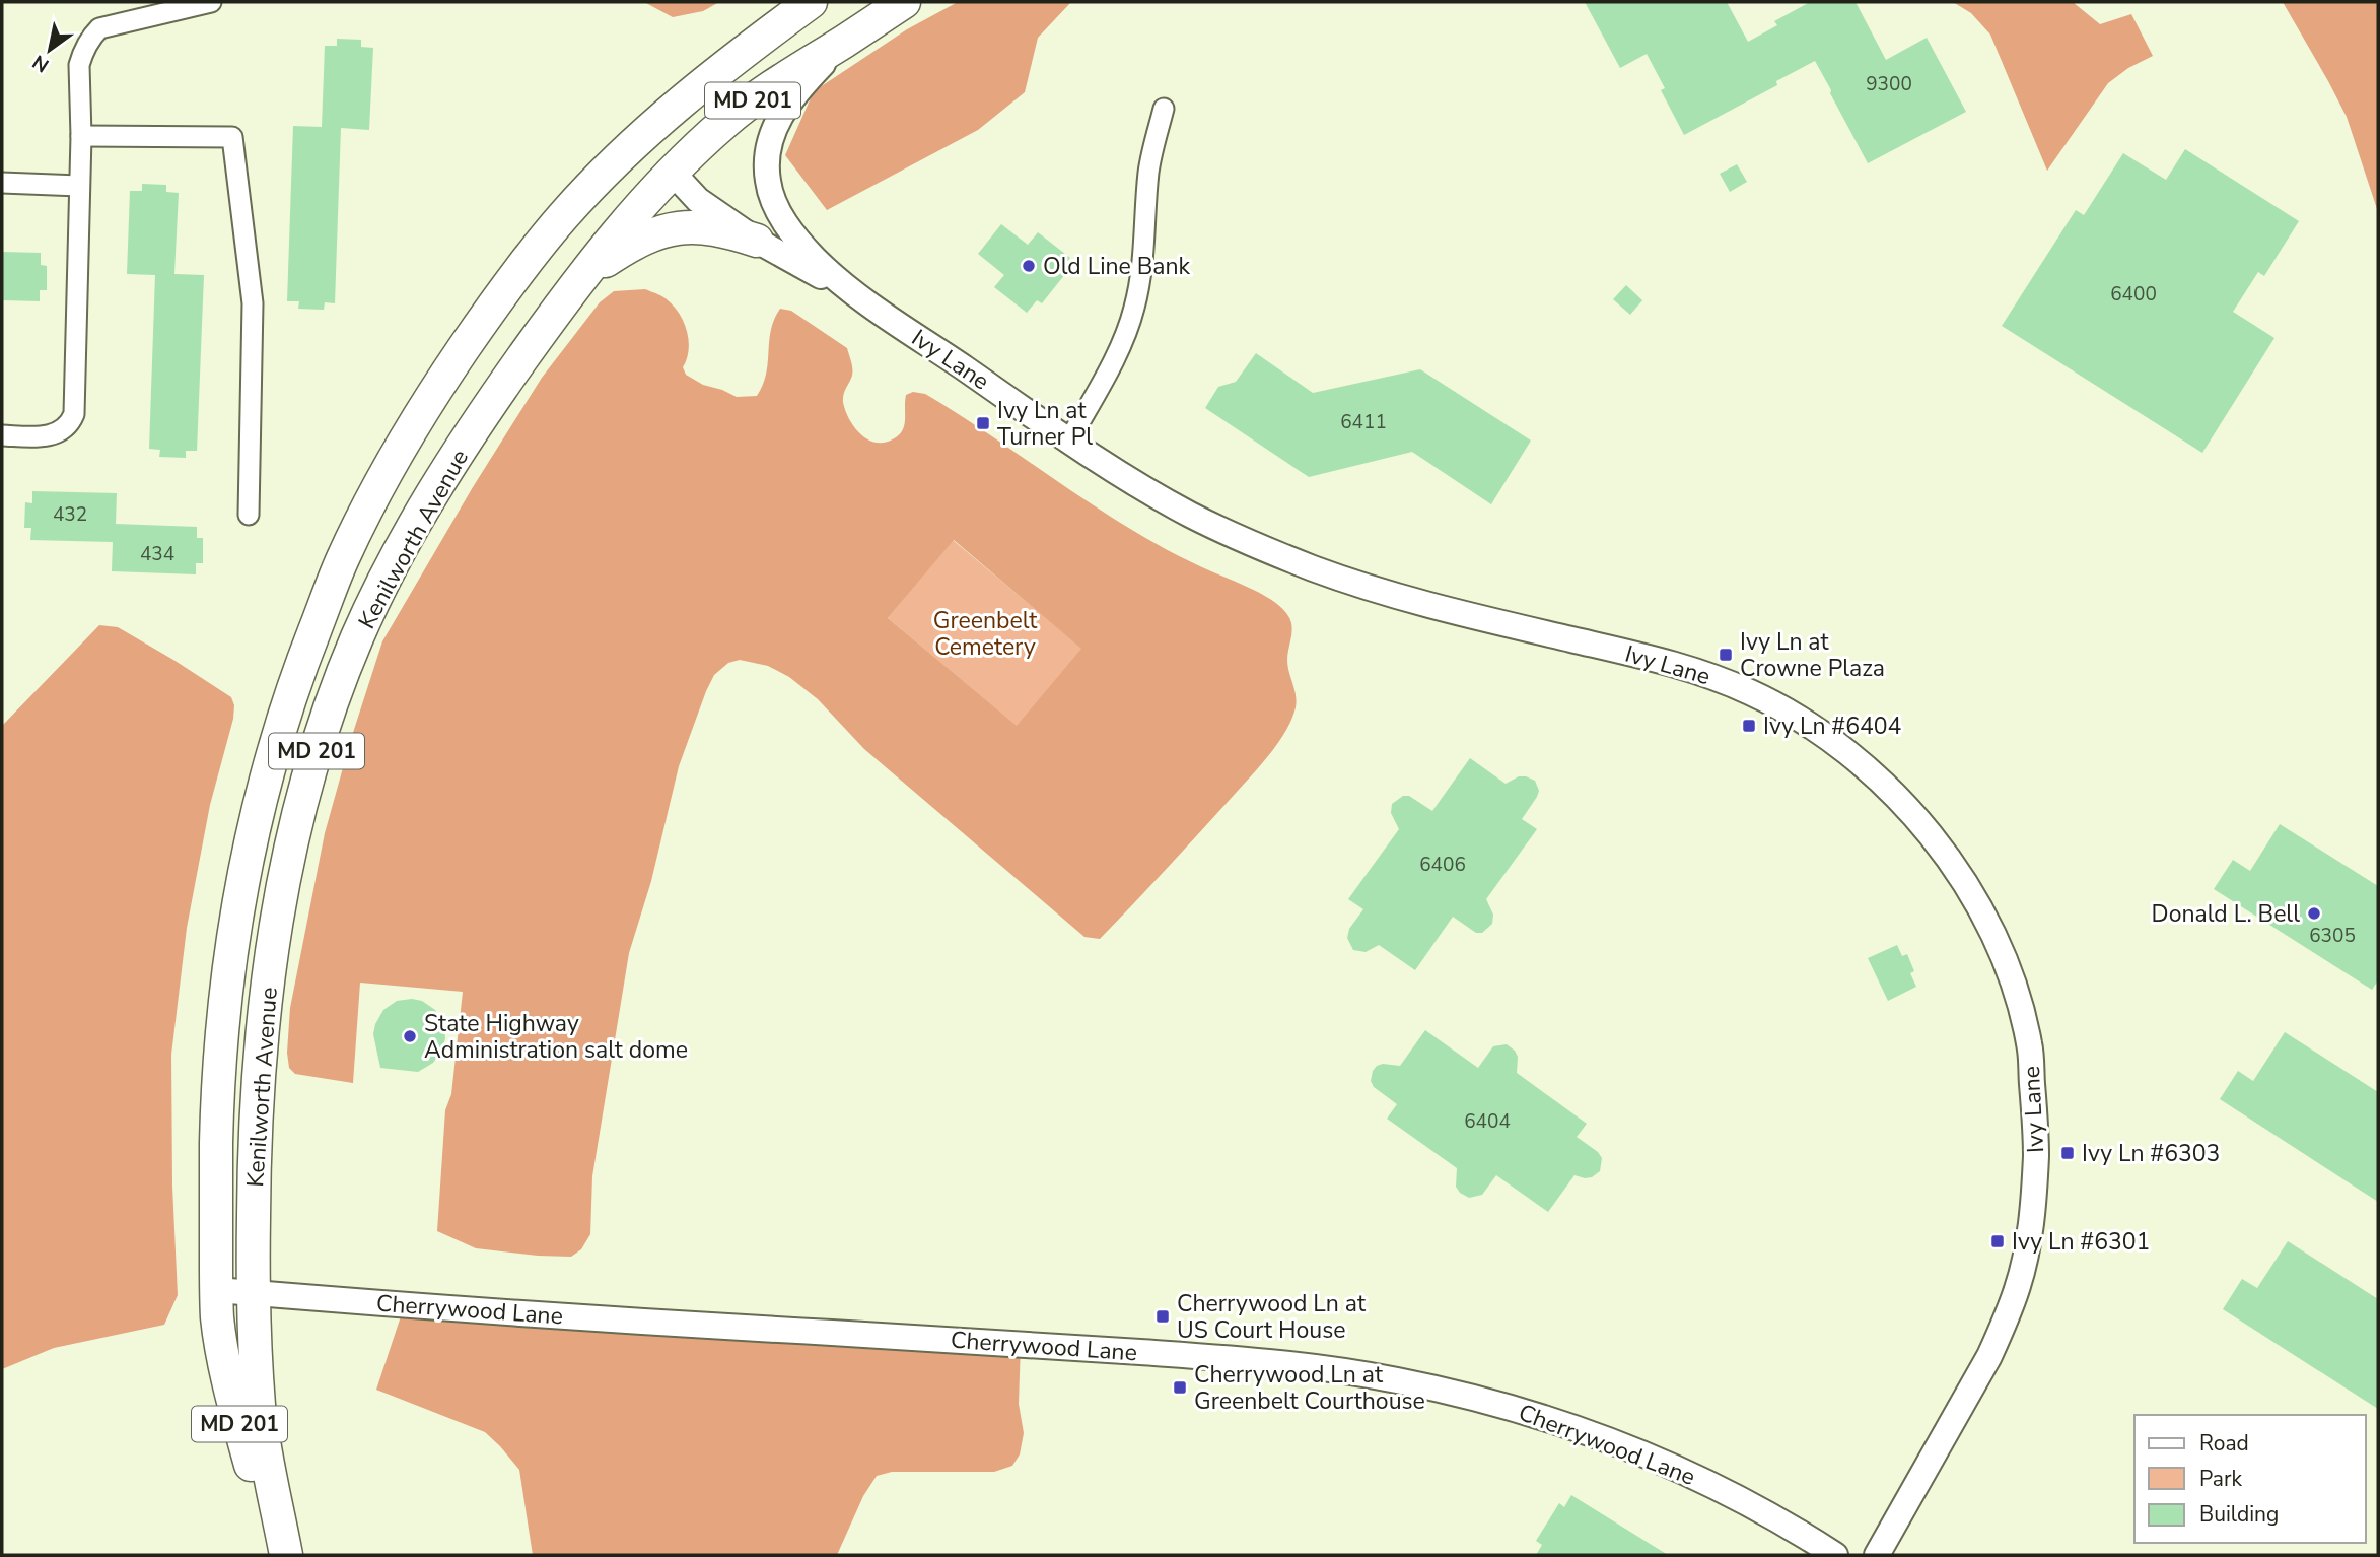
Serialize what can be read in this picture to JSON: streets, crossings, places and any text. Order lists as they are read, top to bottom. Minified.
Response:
{"streets":{"main road":["MD 201","Kenilworth Avenue"],"street":["Ivy Lane","Cherrywood Lane"]},"crossings":[["MD 201","Kenilworth Avenue"],["MD 201","Cherrywood Lane"],["Ivy Lane","Kenilworth Avenue"],["Kenilworth Avenue","Cherrywood Lane"]],"parks":["Greenbelt Cemetery"],"places":{"other":["Old Line Bank","Donald L. Bell","State Highway Administration salt dome"],"transit":["Ivy Ln at Turner Pl","Ivy Ln at Crowne Plaza","Ivy Ln #6404","Ivy Ln #6303","Ivy Ln #6301","Cherrywood Ln at US Court House","Cherrywood Ln at Greenbelt Courthouse"]},"house_numbers":["9300","6400","6411","432","434","6406","6305","6404"],"legend":["Road","Park","Building"],"north":"bottom left"}
